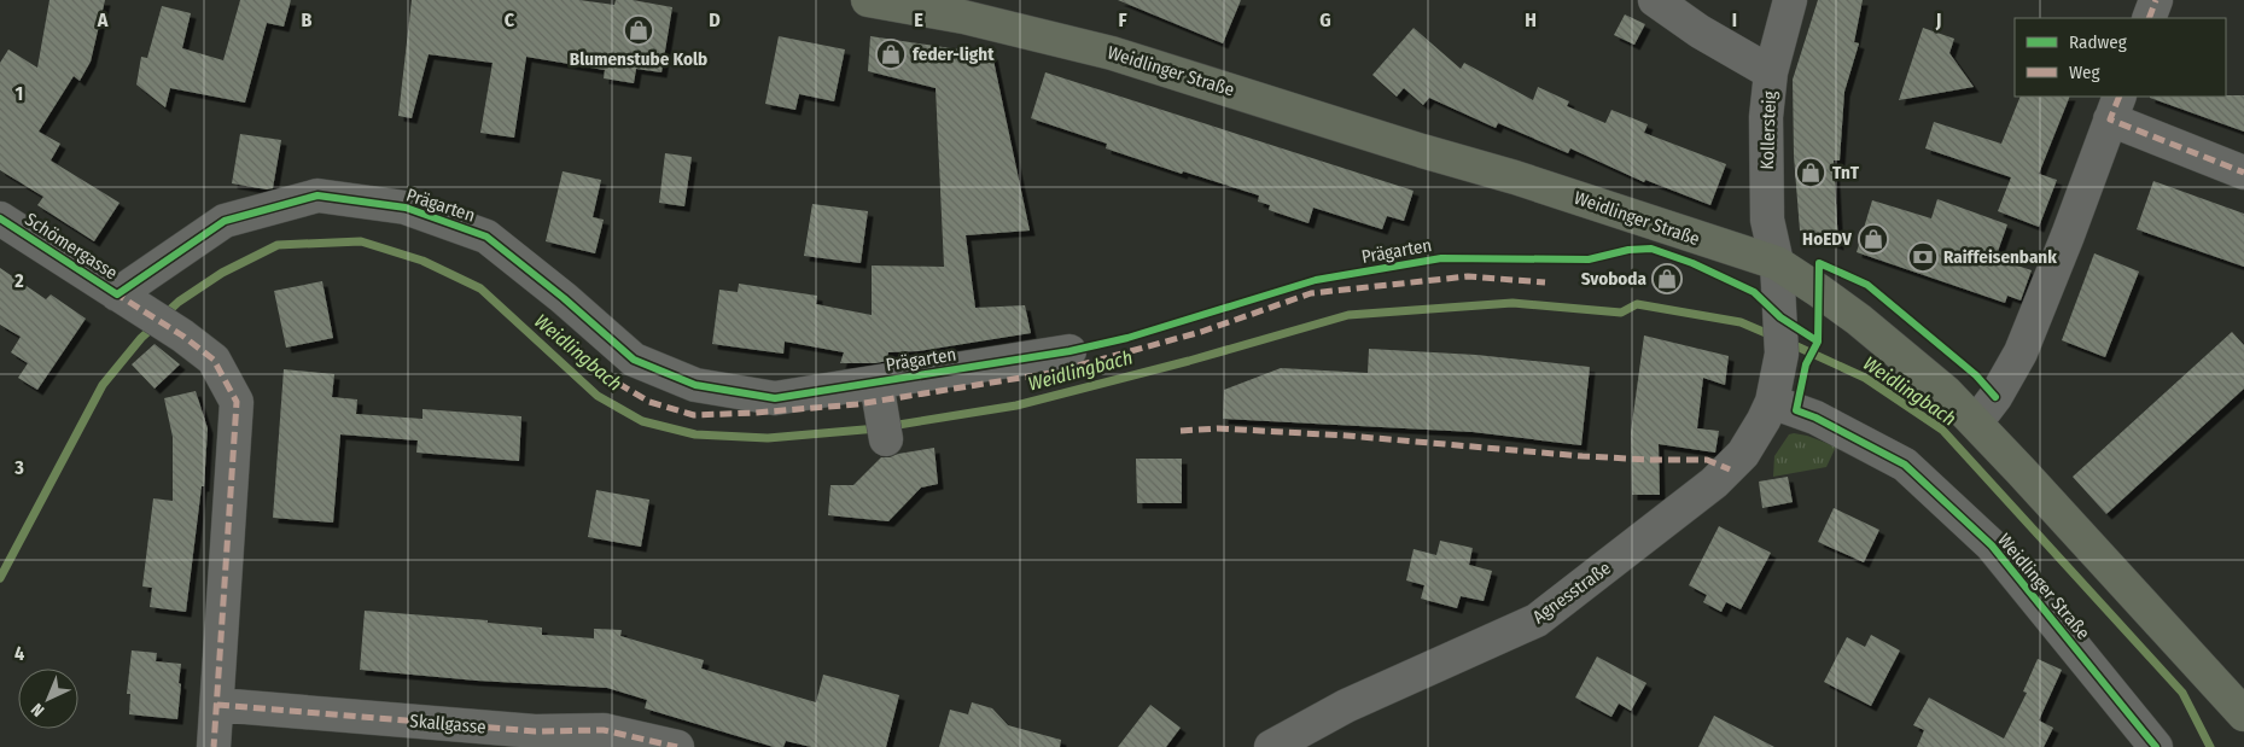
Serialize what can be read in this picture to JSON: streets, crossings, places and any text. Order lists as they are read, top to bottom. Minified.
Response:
{"streets":{"main road":["Weidlinger Straße"],"street":["Kollersteig","Prägarten","Schömergasse","Agnesstraße","Skallgasse"]},"crossings":[["Weidlinger Straße","Kollersteig"],["Weidlinger Straße","Agnesstraße"],["Kollersteig","Agnesstraße"],["Prägarten","Schömergasse"],["Schömergasse","Skallgasse"]],"water":["Weidlingbach"],"places":{"shop":["Blumenstube Kolb","feder-light","TnT","HoEDV","Svoboda"],"bank":["Raiffeisenbank"]},"legend":["Radweg","Weg"],"north":"bottom left","grid":{"columns":["A","B","C","D","E","F","G","H","I","J"],"rows":["1","2","3","4"]}}
